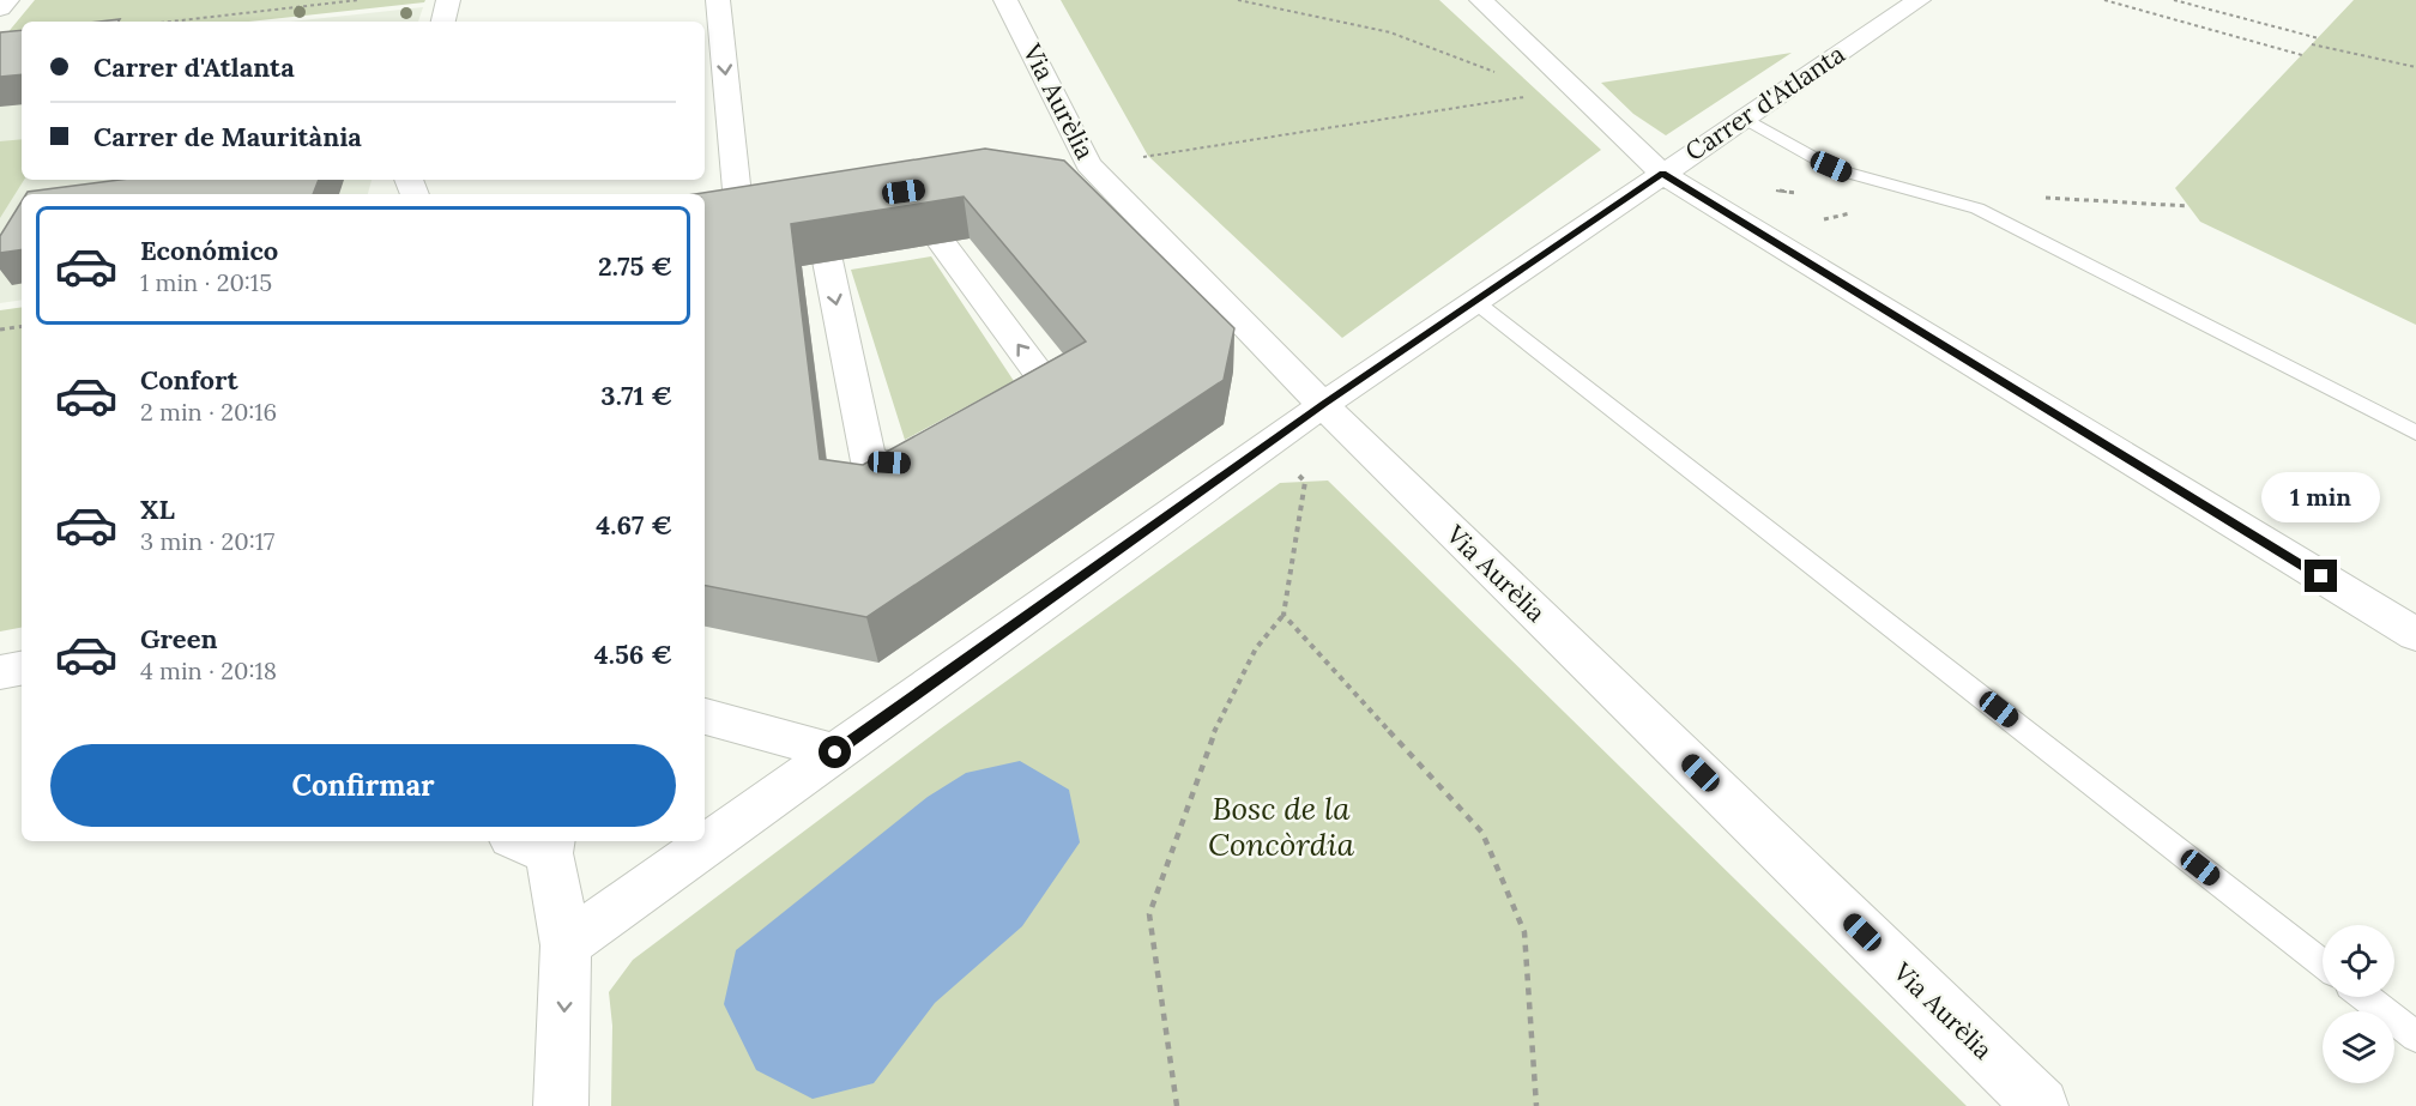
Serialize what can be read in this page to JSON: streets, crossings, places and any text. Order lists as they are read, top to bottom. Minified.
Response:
{"streets":{"street":["Via Aurèlia","Carrer d'Atlanta"]},"crossings":[["Via Aurèlia","Carrer d'Atlanta"]],"parks":["Bosc de la Concòrdia"],"page":{"banner":["Carrer d'Atlanta","Carrer de Mauritània"],"list":[{"name":"Económico","note":"1 min · 20:15","value":"2.75 €"},{"name":"Confort","note":"2 min · 20:16","value":"3.71 €"},{"name":"XL","note":"3 min · 20:17","value":"4.67 €"},{"name":"Green","note":"4 min · 20:18","value":"4.56 €"}],"bubble":"1 min","buttons":"Confirmar"}}
